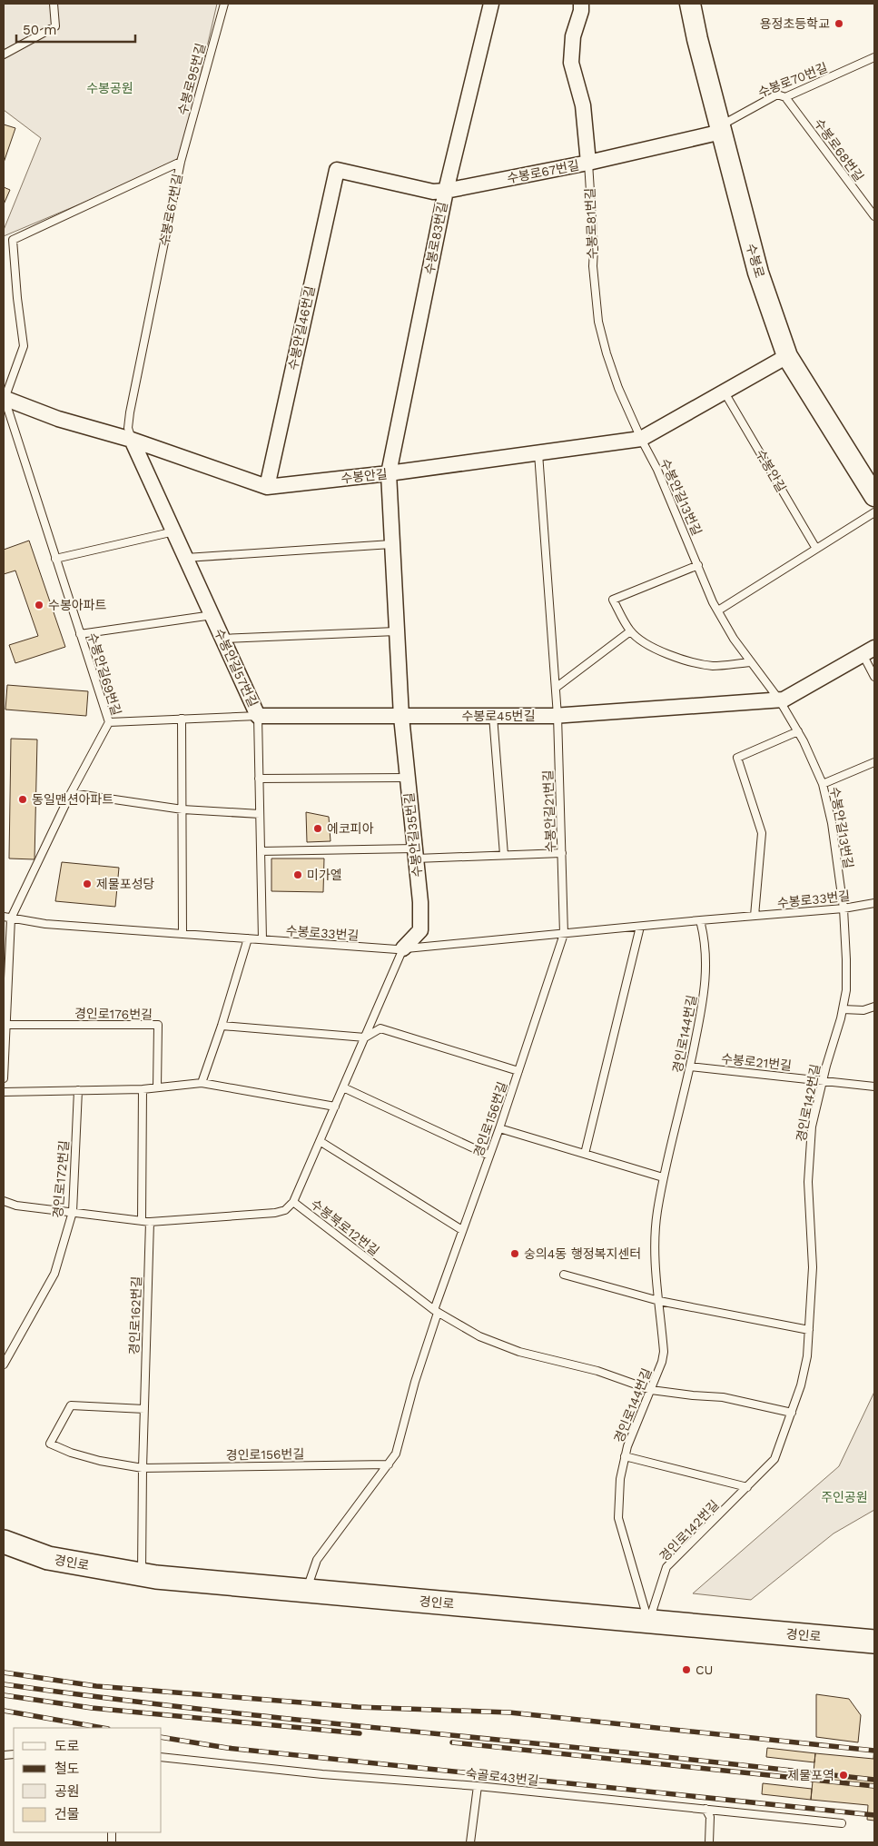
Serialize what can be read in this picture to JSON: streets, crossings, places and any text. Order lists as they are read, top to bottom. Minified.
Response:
{"streets":{"main road":["경인로"],"street":["수봉로67번길","수봉로81번길","수봉로83번길","수봉로","수봉안길46번길","수봉안길","수봉안길57번길","수봉로45번길","수봉안길35번길"],"lane":["수봉로95번길","수봉로70번길","수봉로68번길","수봉안길13번길","수봉안길69번길","수봉안길21번길","수봉로33번길","경인로176번길","경인로144번길","수봉로21번길","경인로142번길","경인로156번길","경인로172번길","수봉북로12번길","경인로162번길","숙골로43번길"]},"crossings":[["수봉로95번길","수봉로67번길"],["수봉로70번길","수봉로68번길"],["수봉로70번길","수봉로67번길"],["수봉로70번길","수봉로"],["수봉로67번길","수봉로81번길"],["수봉로67번길","수봉로83번길"],["수봉로67번길","수봉로"],["수봉로67번길","수봉안길46번길"],["수봉로67번길","수봉안길"],["수봉로67번길","수봉안길57번길"],["수봉로67번길","수봉안길69번길"],["수봉로81번길","수봉안길"],["수봉로81번길","수봉안길13번길"],["수봉로83번길","수봉안길"],["수봉로83번길","수봉안길35번길"],["수봉로","수봉안길"],["수봉안길46번길","수봉안길"],["수봉안길","수봉안길13번길"],["수봉안길","수봉안길57번길"],["수봉안길","수봉안길69번길"],["수봉안길","수봉안길21번길"],["수봉안길","수봉안길35번길"],["수봉안길13번길","수봉로45번길"],["수봉안길13번길","수봉로33번길"],["수봉안길13번길","경인로142번길"],["수봉안길57번길","수봉로45번길"],["수봉안길57번길","수봉로33번길"],["수봉안길69번길","수봉로45번길"],["수봉안길69번길","수봉로33번길"],["수봉로45번길","수봉안길21번길"],["수봉로45번길","수봉안길35번길"],["수봉안길21번길","수봉로33번길"],["수봉안길21번길","경인로156번길"],["수봉안길35번길","수봉로33번길"],["수봉안길35번길","수봉북로12번길"],["수봉로33번길","경인로144번길"],["수봉로33번길","경인로142번길"],["수봉로33번길","경인로156번길"],["경인로144번길","수봉로21번길"],["경인로144번길","경인로142번길"],["경인로144번길","수봉북로12번길"],["경인로144번길","경인로"],["수봉로21번길","경인로142번길"],["경인로142번길","경인로"],["경인로156번길","수봉북로12번길"],["경인로156번길","경인로162번길"],["경인로156번길","경인로"],["경인로172번길","수봉북로12번길"],["수봉북로12번길","경인로162번길"],["경인로162번길","경인로"]],"parks":["수봉공원","주인공원"],"places":["용정초등학교","수봉아파트","동일맨션아파트","에코피아","미가엘","제물포성당","숭의4동 행정복지센터","CU","제물포역"],"legend":["도로","철도","공원","건물"],"scale_bar":"50 m"}
